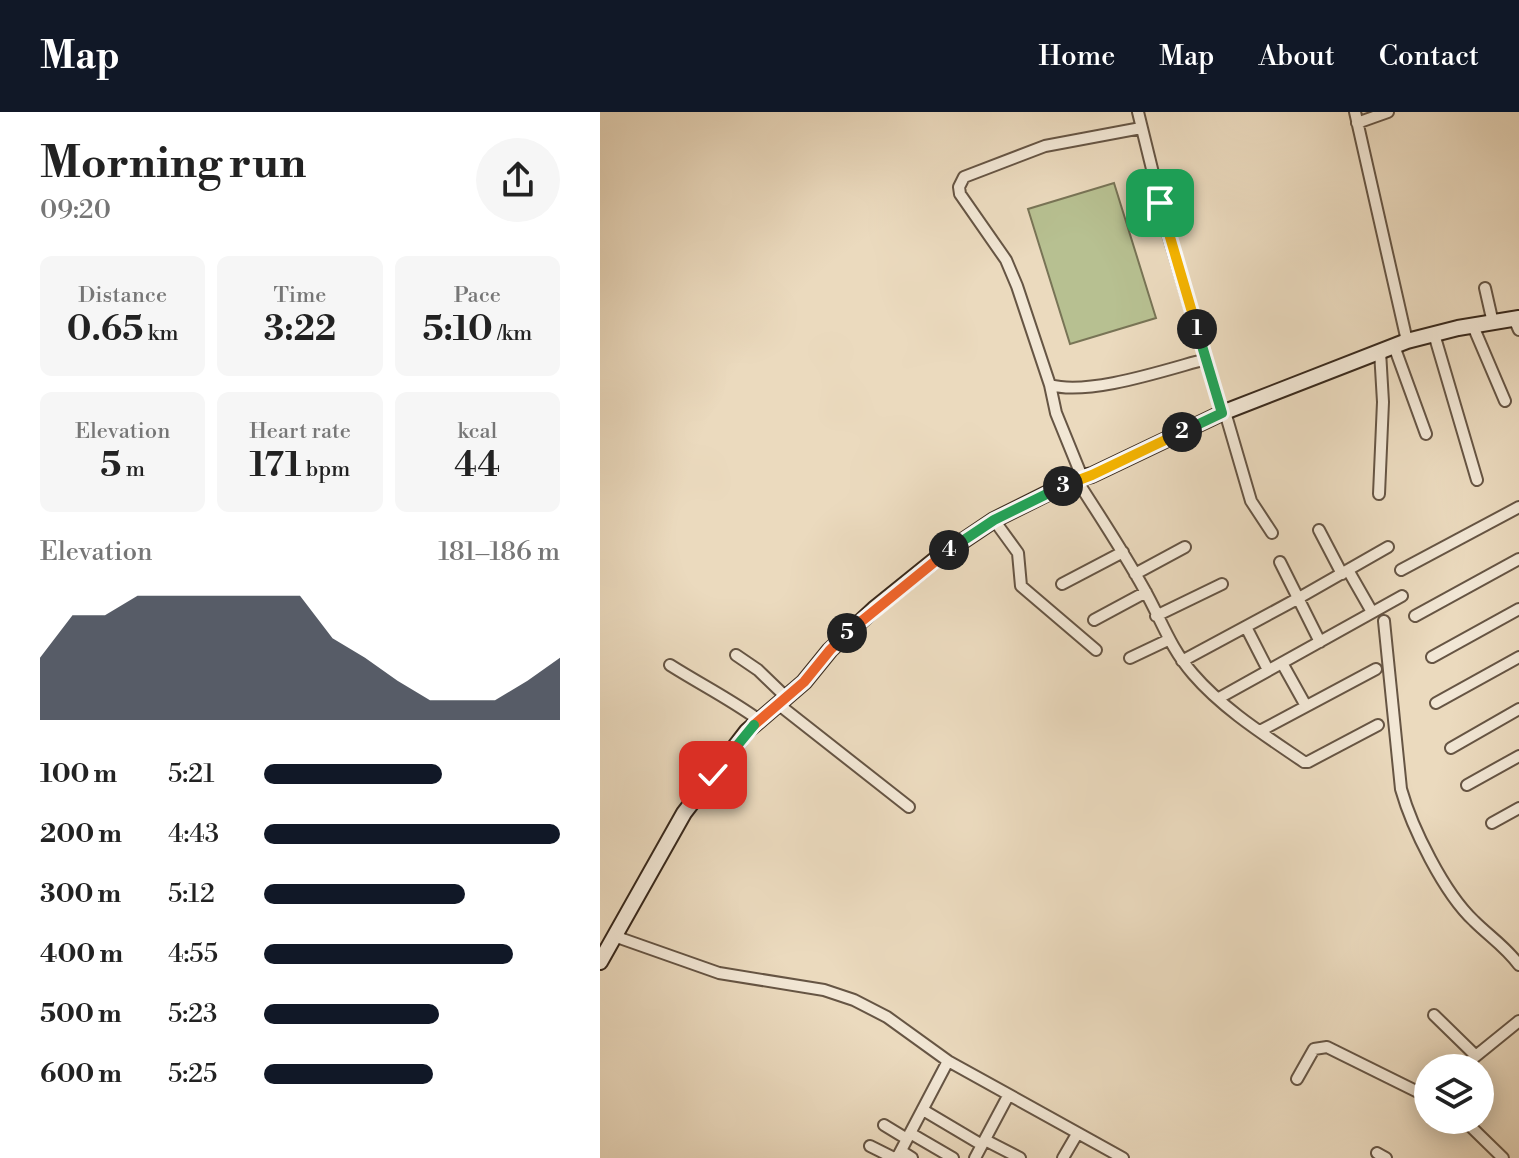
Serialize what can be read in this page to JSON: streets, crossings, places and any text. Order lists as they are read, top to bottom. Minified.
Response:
{"page":{"header":"Map","nav":["Home","Map","About","Contact"],"heading":["Morning run","09:20"],"stats":[["Distance","0.65 km"],["Time","3:22"],["Pace","5:10 /km"],["Elevation","5 m"],["Heart rate","171 bpm"],["kcal","44"]],"pins":["1","2","3","4","5"],"chart":["Elevation","181–186 m"],"list":[{"name":"100 m","note":"5:21"},{"name":"200 m","note":"4:43"},{"name":"300 m","note":"5:12"},{"name":"400 m","note":"4:55"},{"name":"500 m","note":"5:23"},{"name":"600 m","note":"5:25"}]}}
